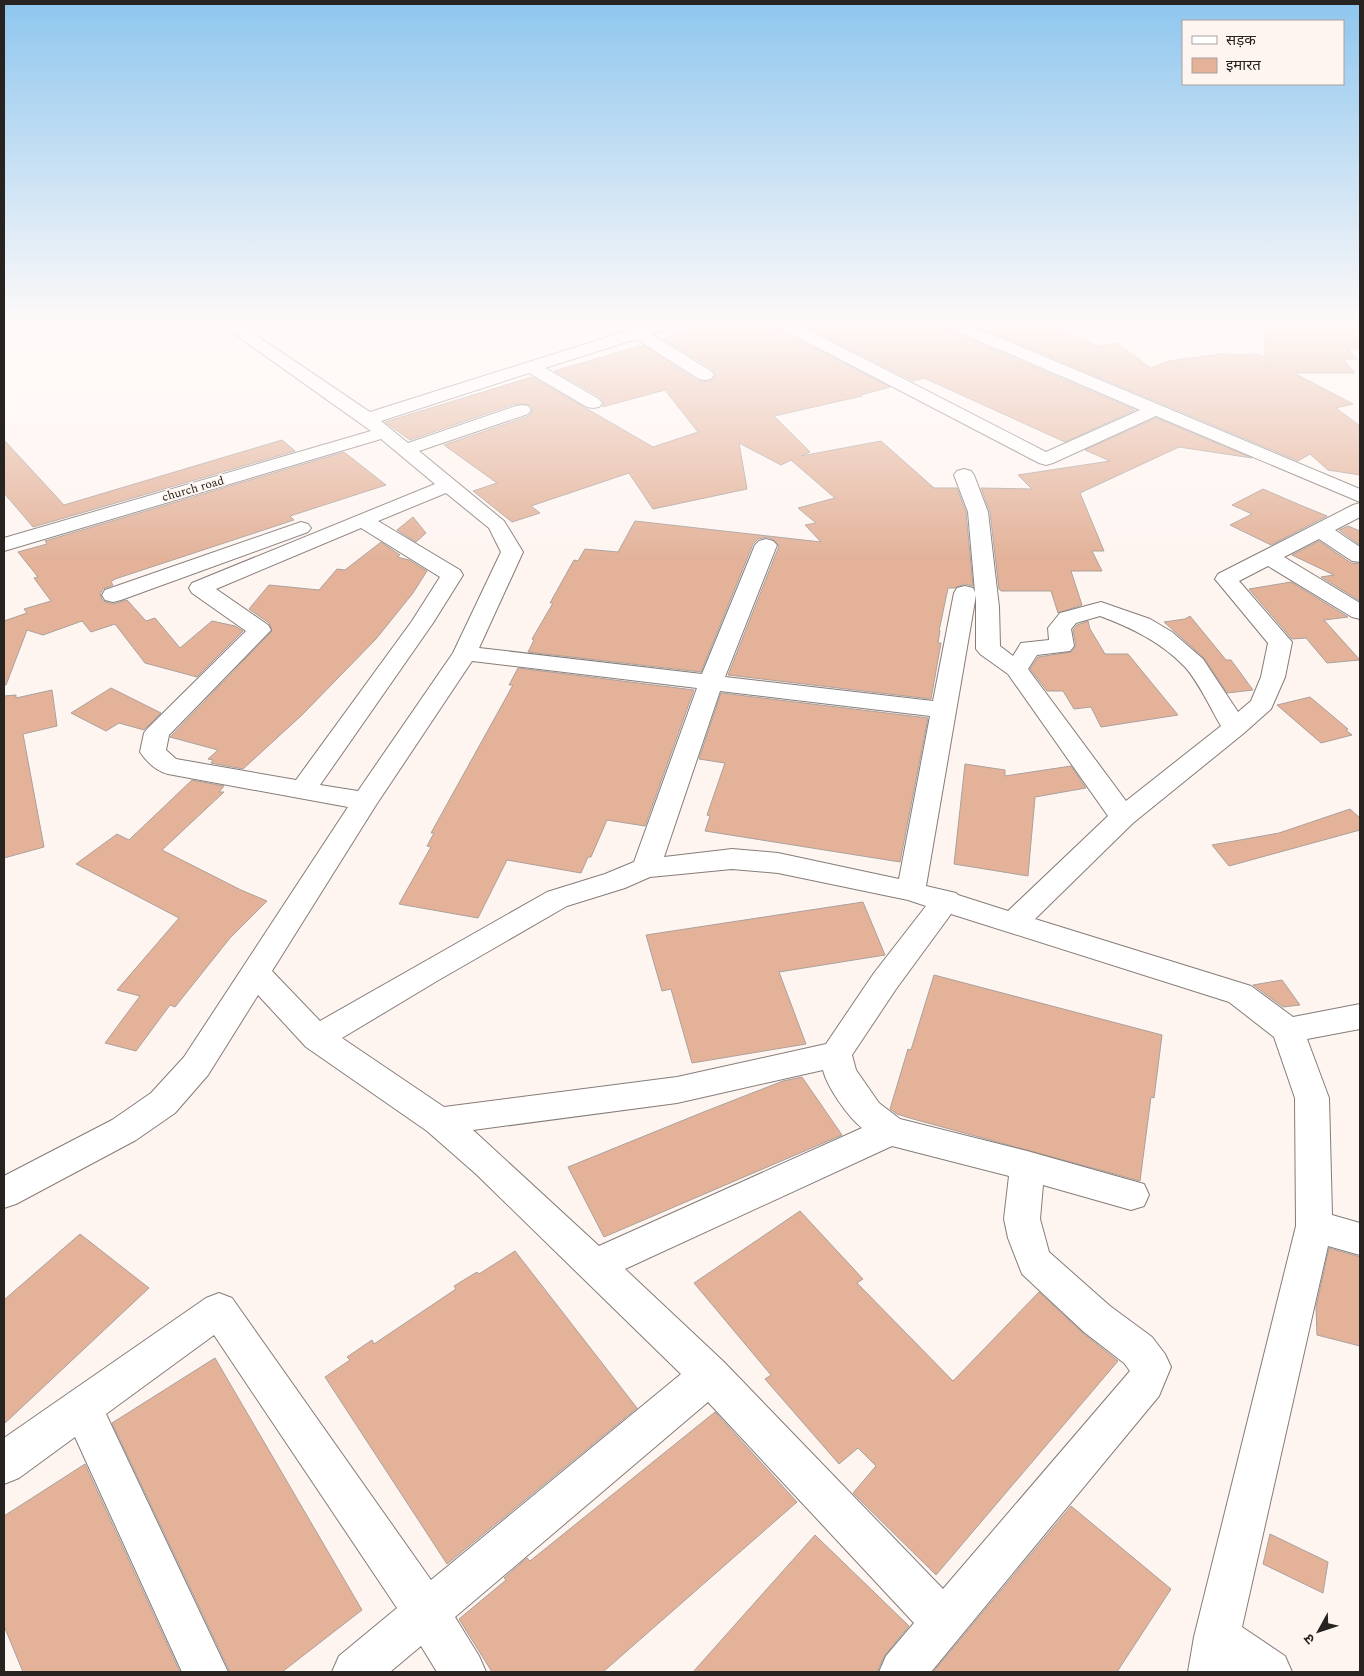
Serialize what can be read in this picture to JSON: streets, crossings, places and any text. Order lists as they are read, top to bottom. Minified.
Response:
{"streets":{"street":["church road"]},"legend":["सड़क","इमारत"],"north":"bottom left"}
